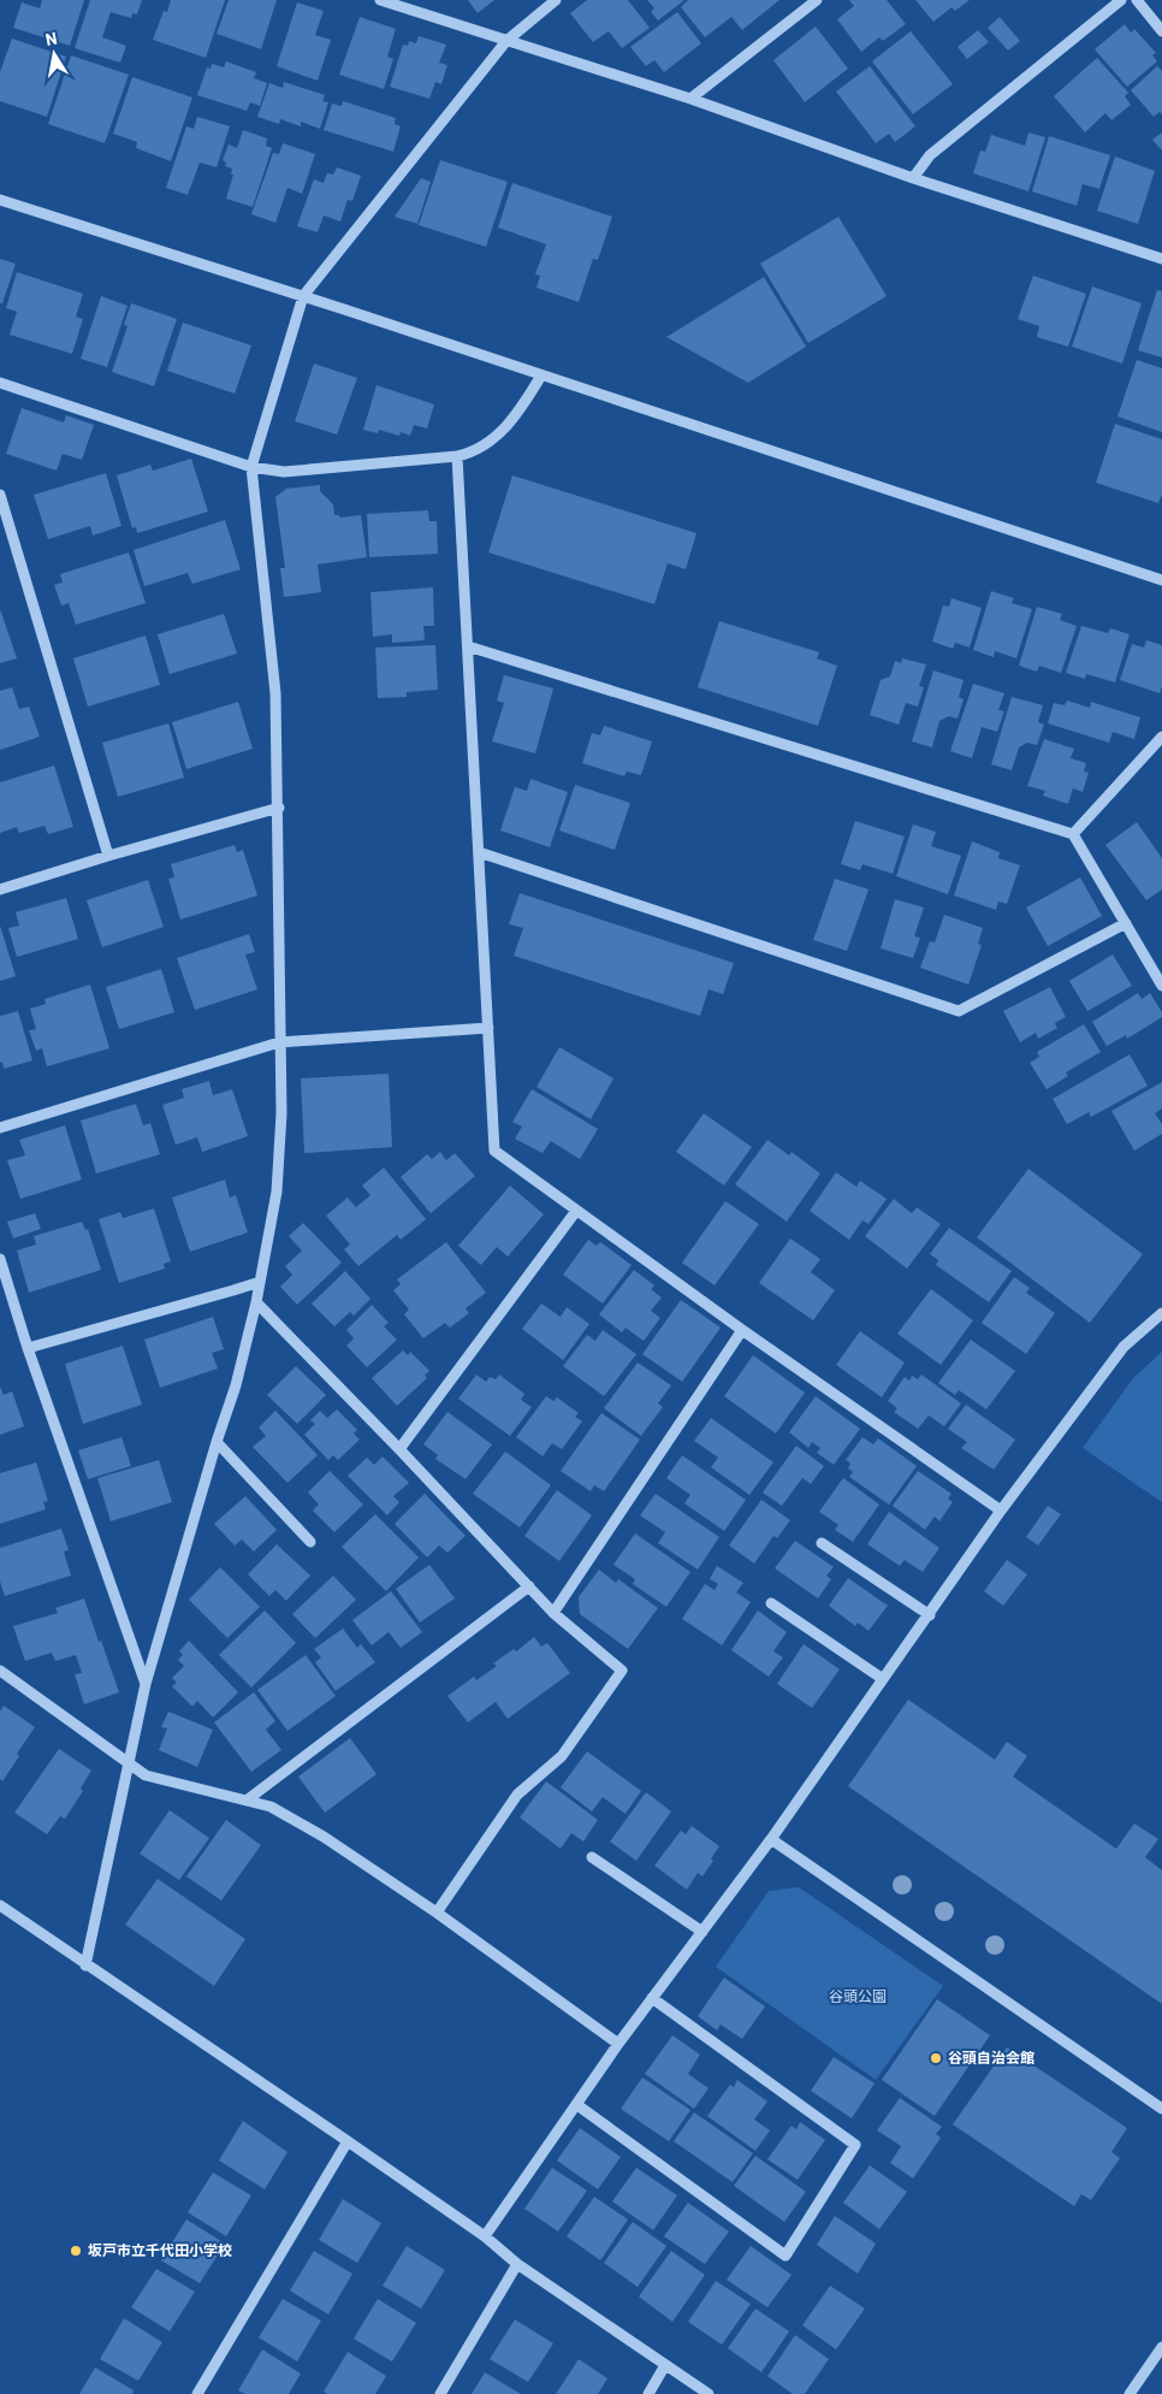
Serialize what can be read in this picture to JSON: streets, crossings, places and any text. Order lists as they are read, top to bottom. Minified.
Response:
{"parks":["谷頭公園"],"places":["谷頭自治会館","坂戸市立千代田小学校"],"north":"top"}
